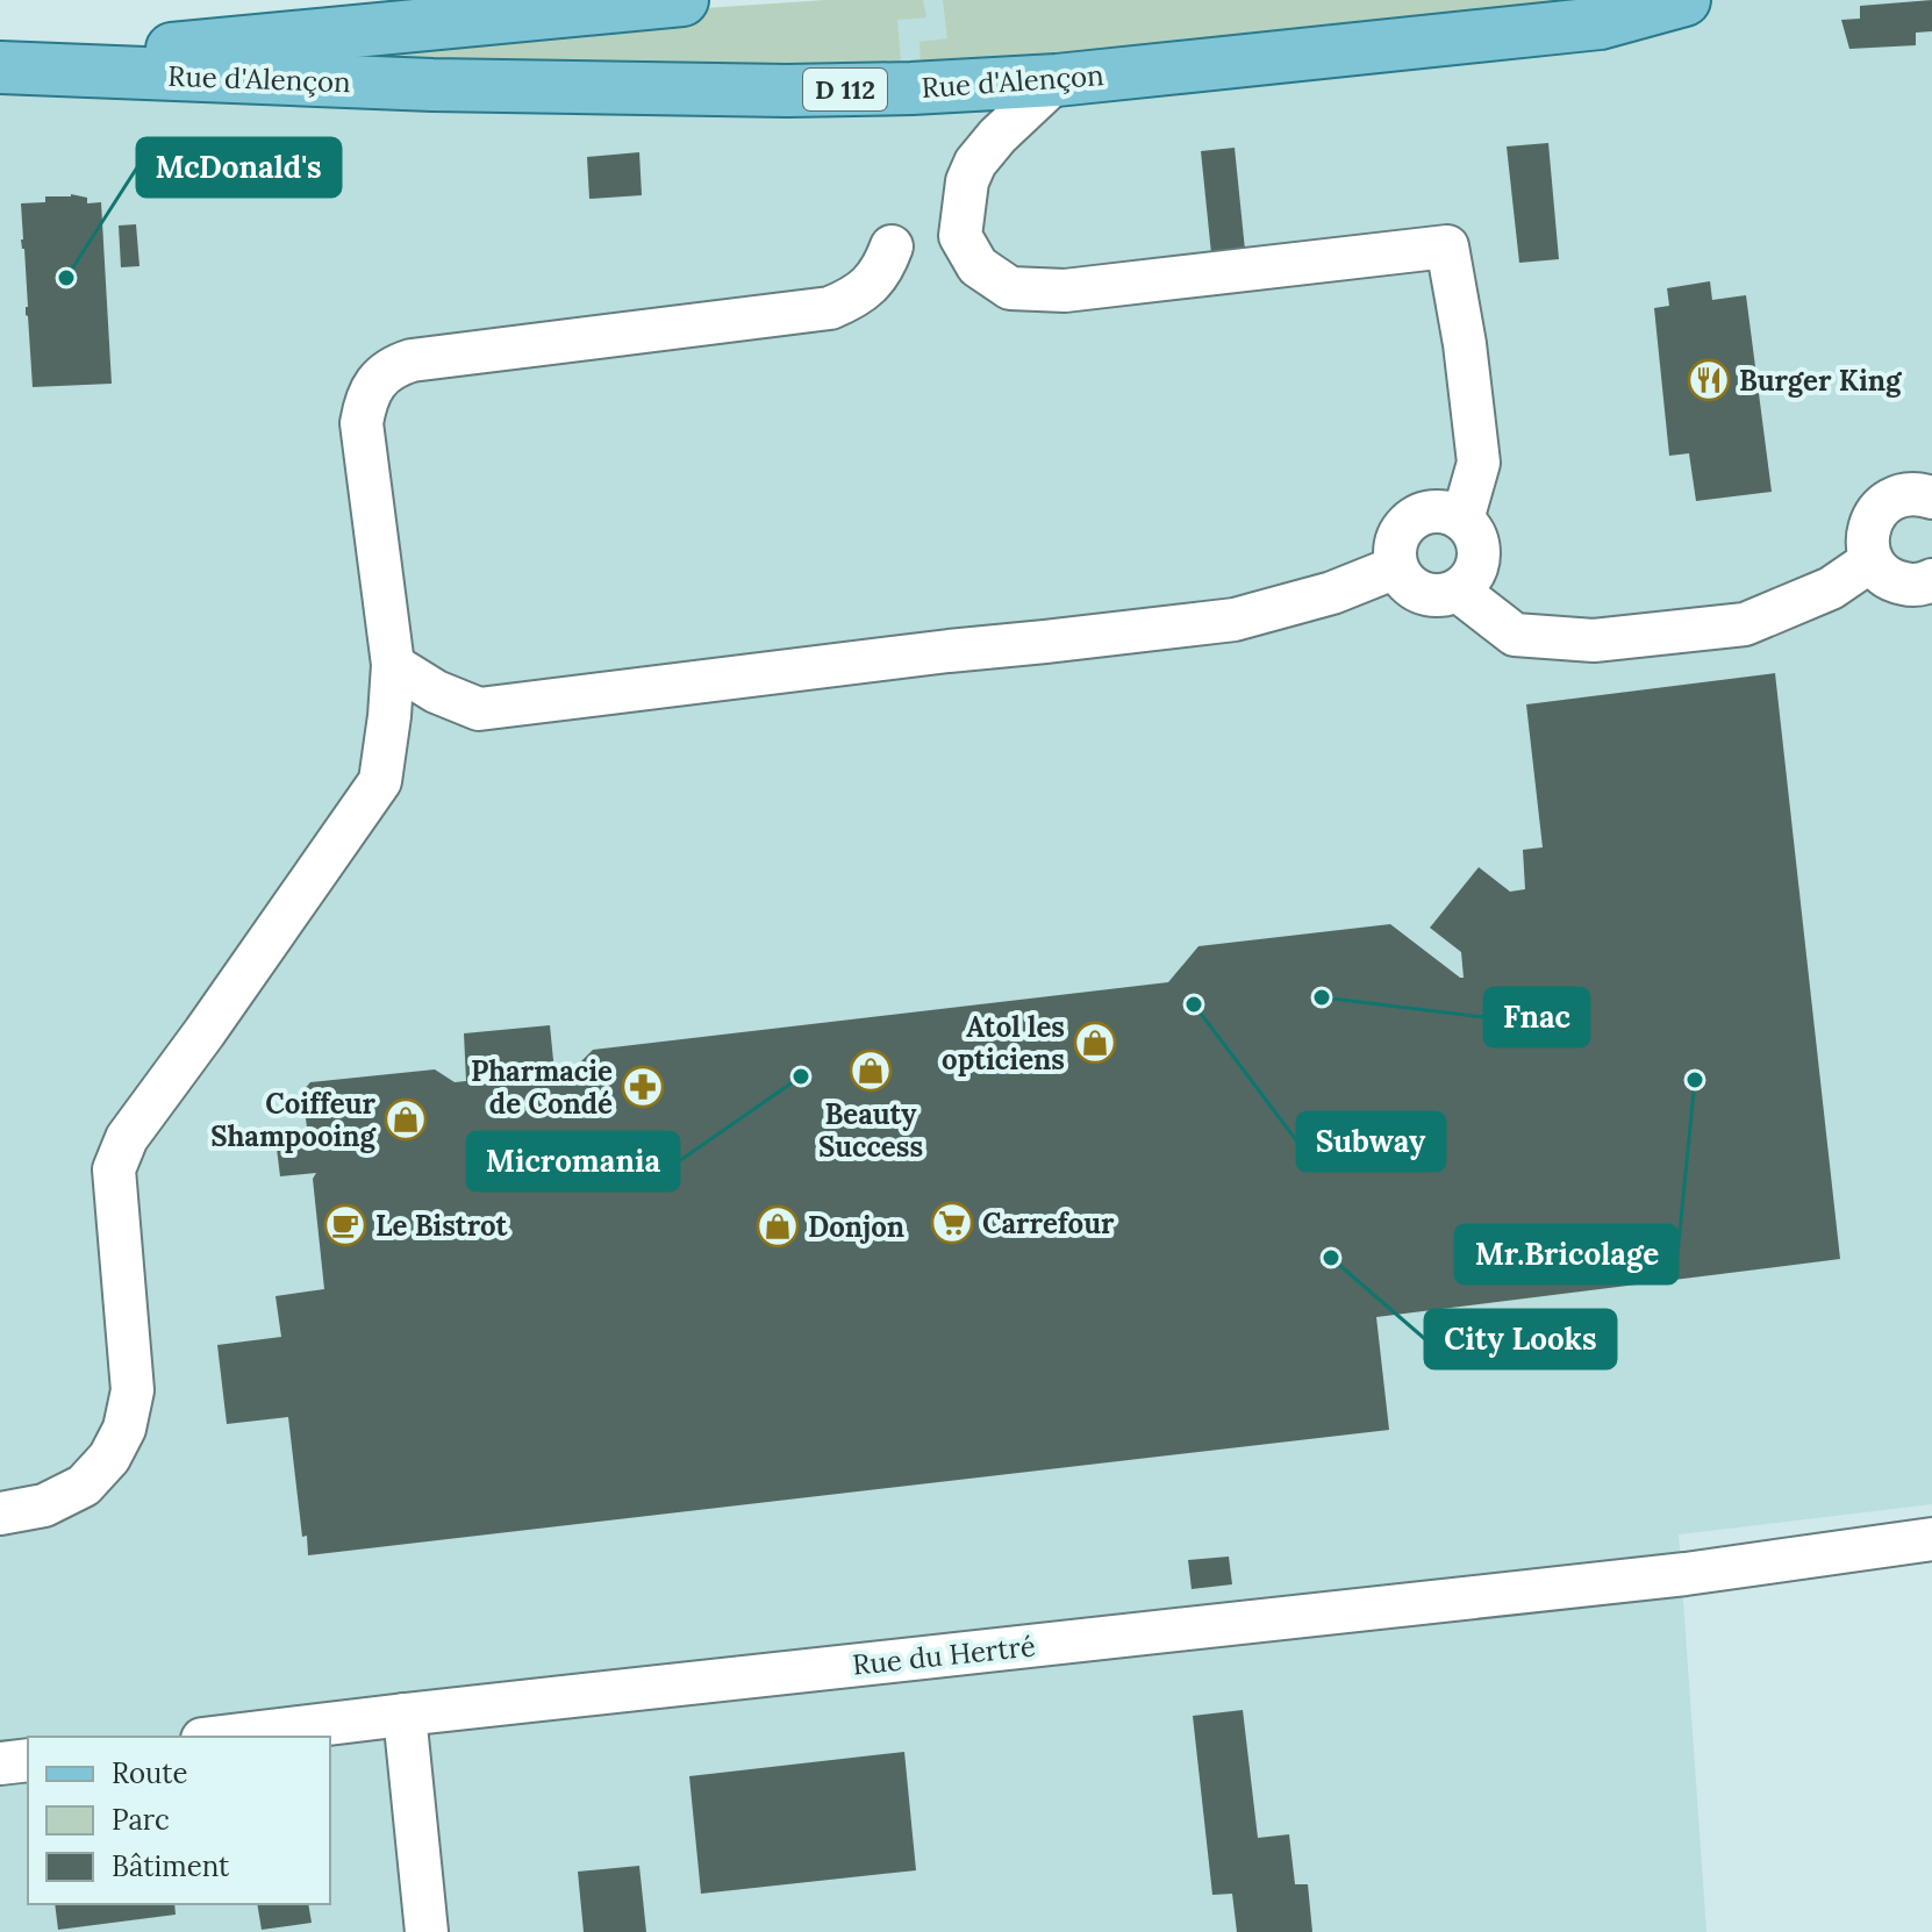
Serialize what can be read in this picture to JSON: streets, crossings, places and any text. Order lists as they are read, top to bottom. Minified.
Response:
{"streets":{"main road":["Rue d'Alençon","D 112"],"street":["Rue du Hertré"]},"places":{"other":["McDonald's","Fnac","Subway","Micromania","Mr.Bricolage","City Looks"],"restaurant":["Burger King"],"shop":["Atol les opticiens","Beauty Success","Coiffeur Shampooing","Donjon"],"pharmacy":["Pharmacie de Condé"],"supermarket":["Carrefour"],"cafe":["Le Bistrot"]},"legend":["Route","Parc","Bâtiment"]}
